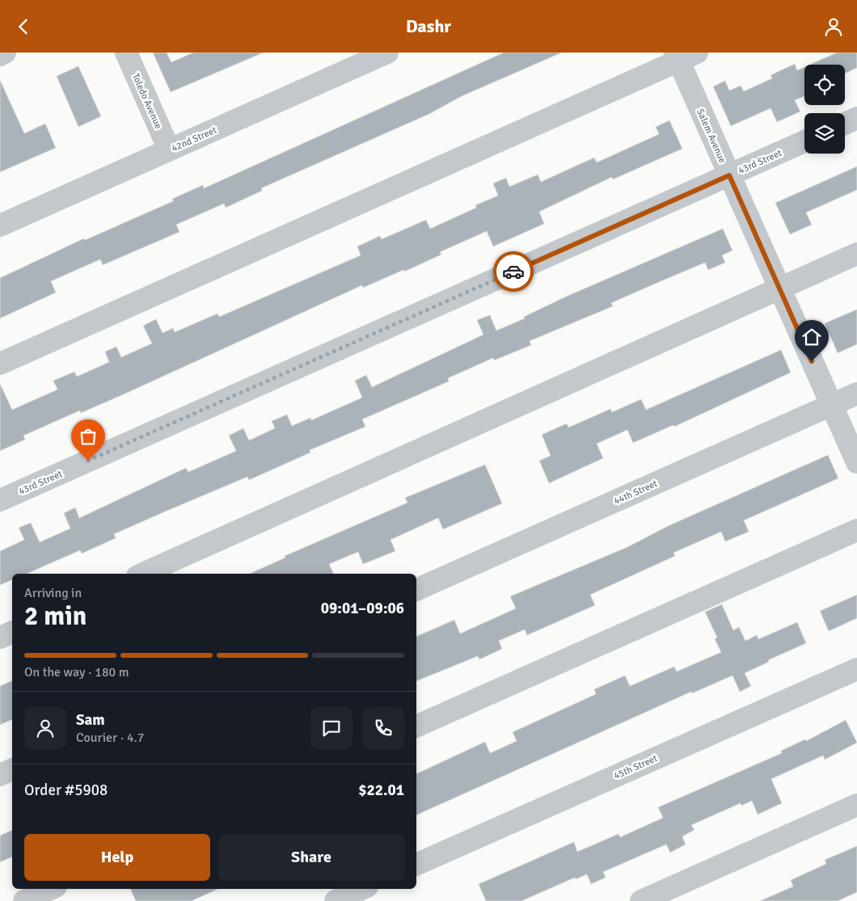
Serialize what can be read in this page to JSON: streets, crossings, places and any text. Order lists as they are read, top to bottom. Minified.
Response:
{"streets":{"street":["Toledo Avenue","Salem Avenue","42nd Street","43rd Street","44th Street","45th Street"]},"crossings":[["Toledo Avenue","42nd Street"],["Salem Avenue","43rd Street"],["Salem Avenue","44th Street"]],"page":{"header":"Dashr","heading":["2 min","Arriving in","09:01–09:06"],"panel":["Sam","Courier · 4.7","Order #5908","$22.01"],"bar":"On the way · 180 m","buttons":["Help","Share"]}}
